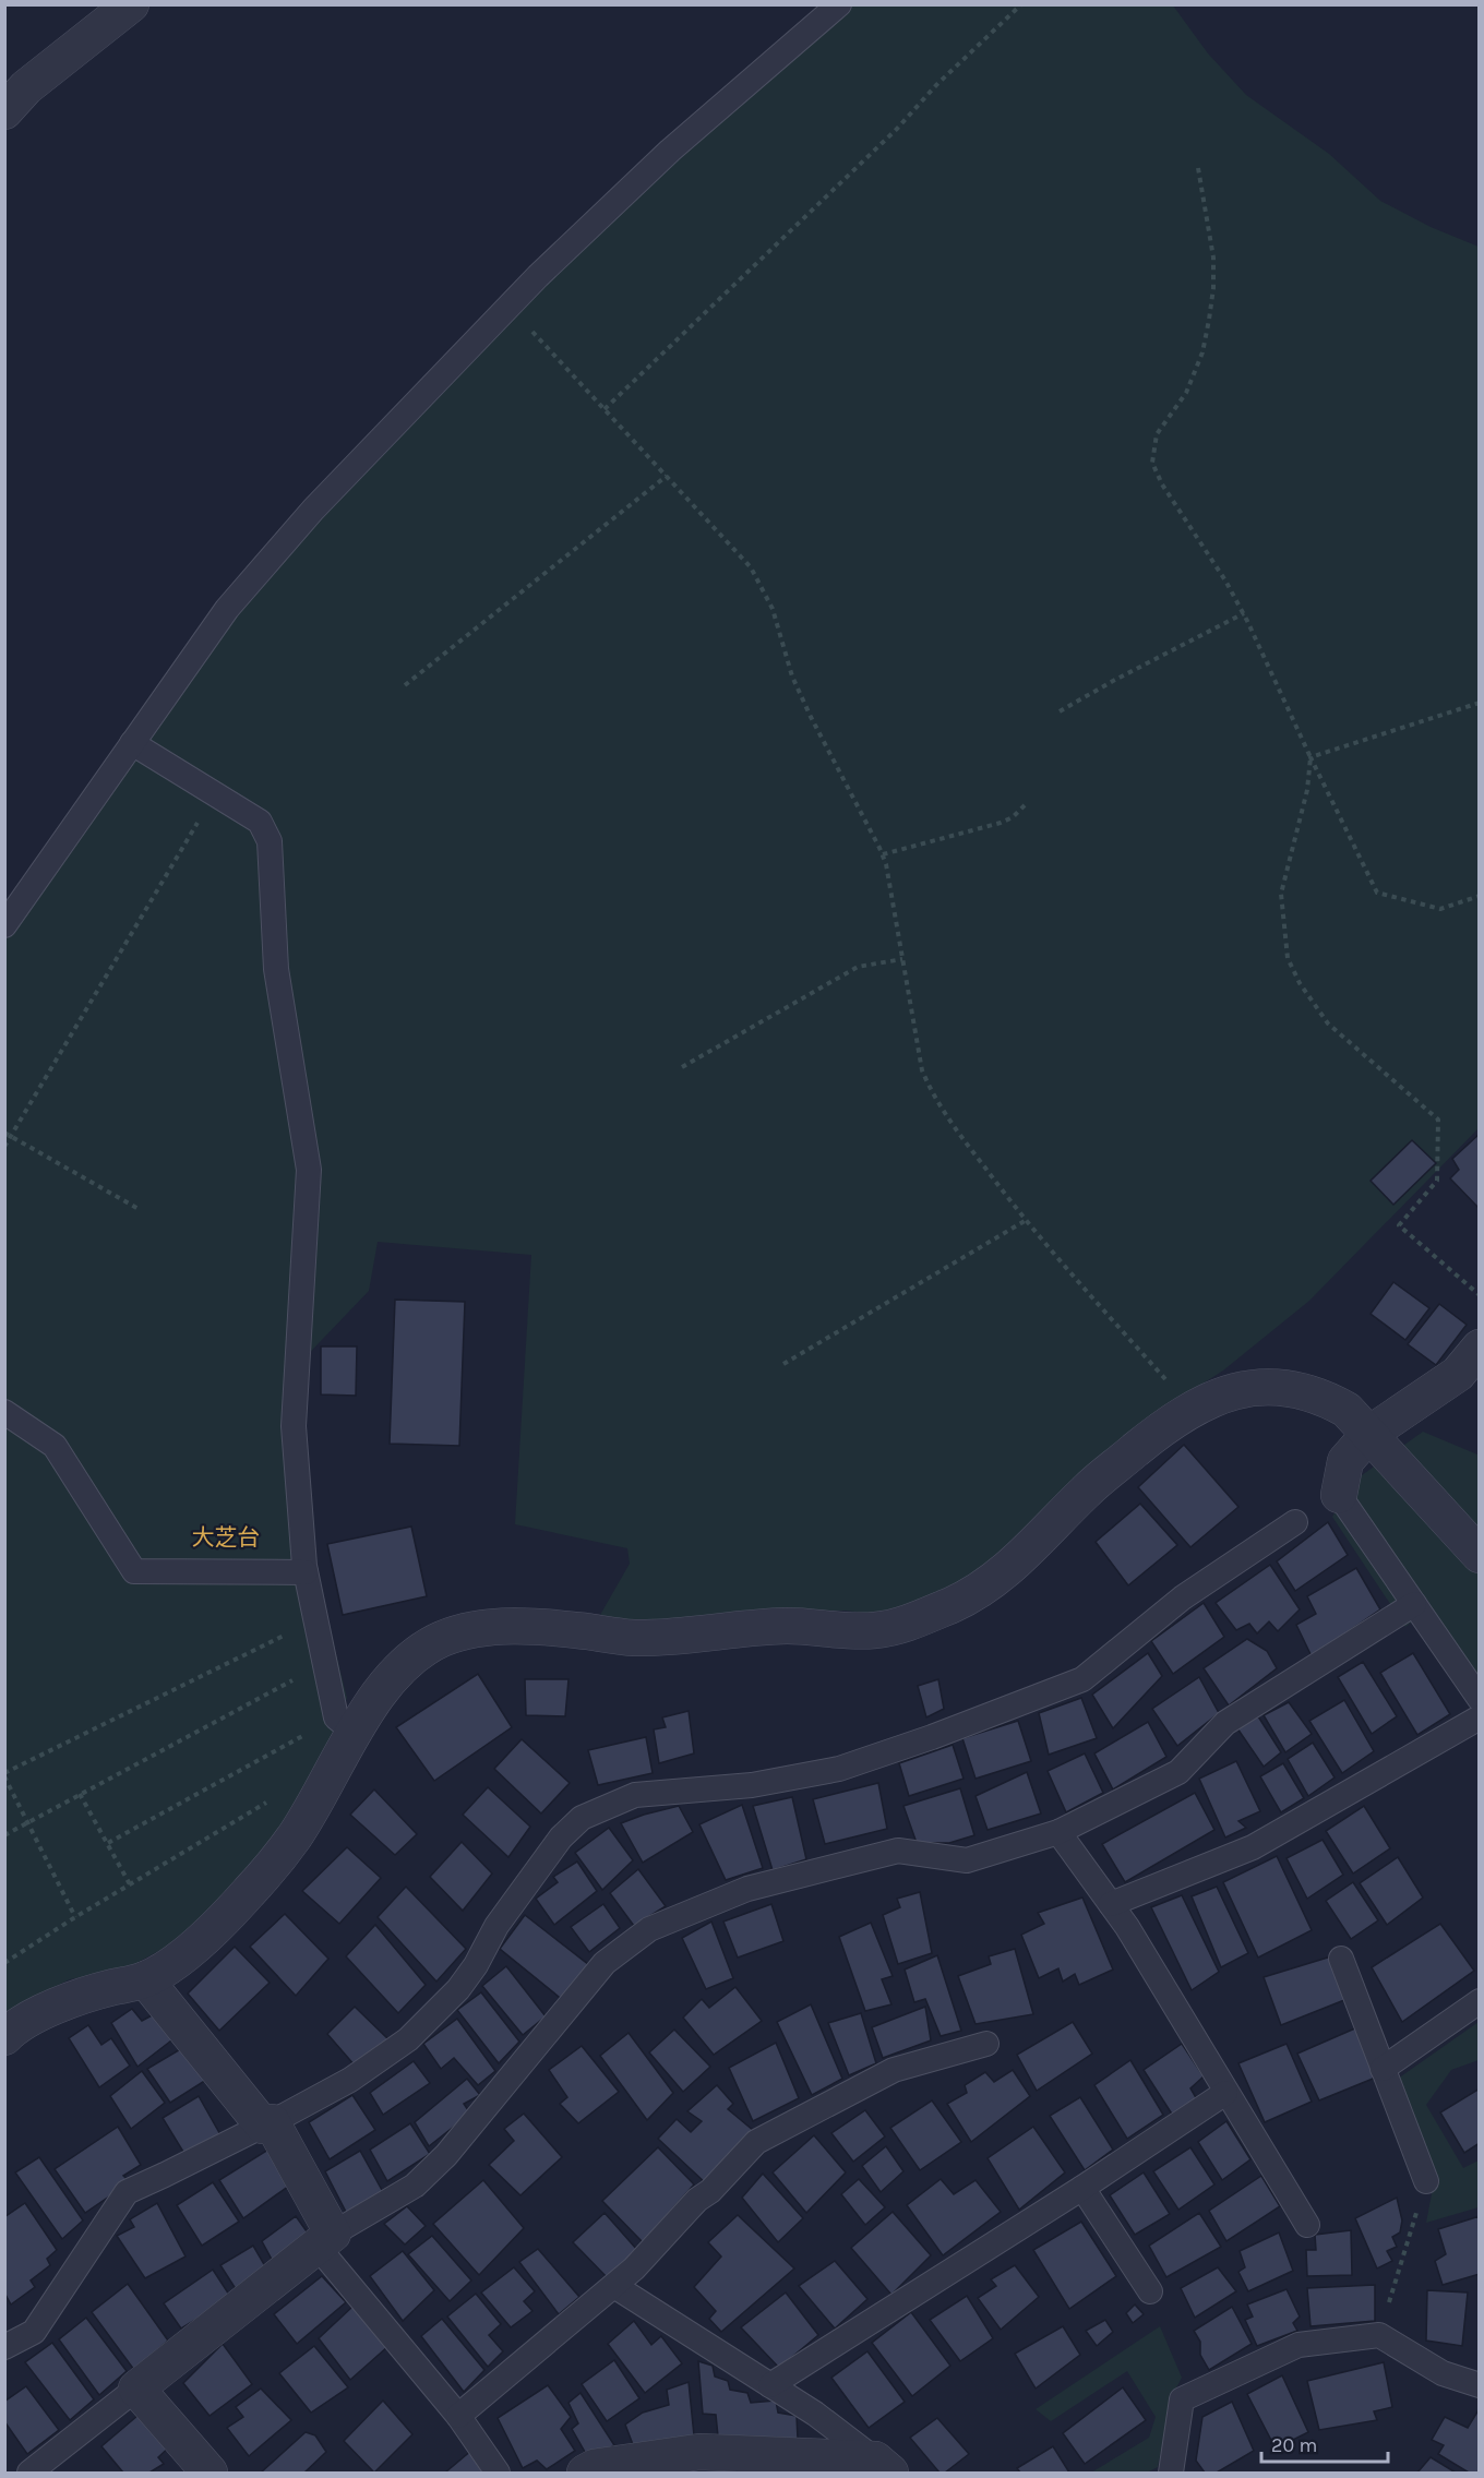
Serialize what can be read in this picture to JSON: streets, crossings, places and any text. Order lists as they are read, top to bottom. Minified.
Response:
{"districts":["大芝台"],"scale_bar":"20 m"}
